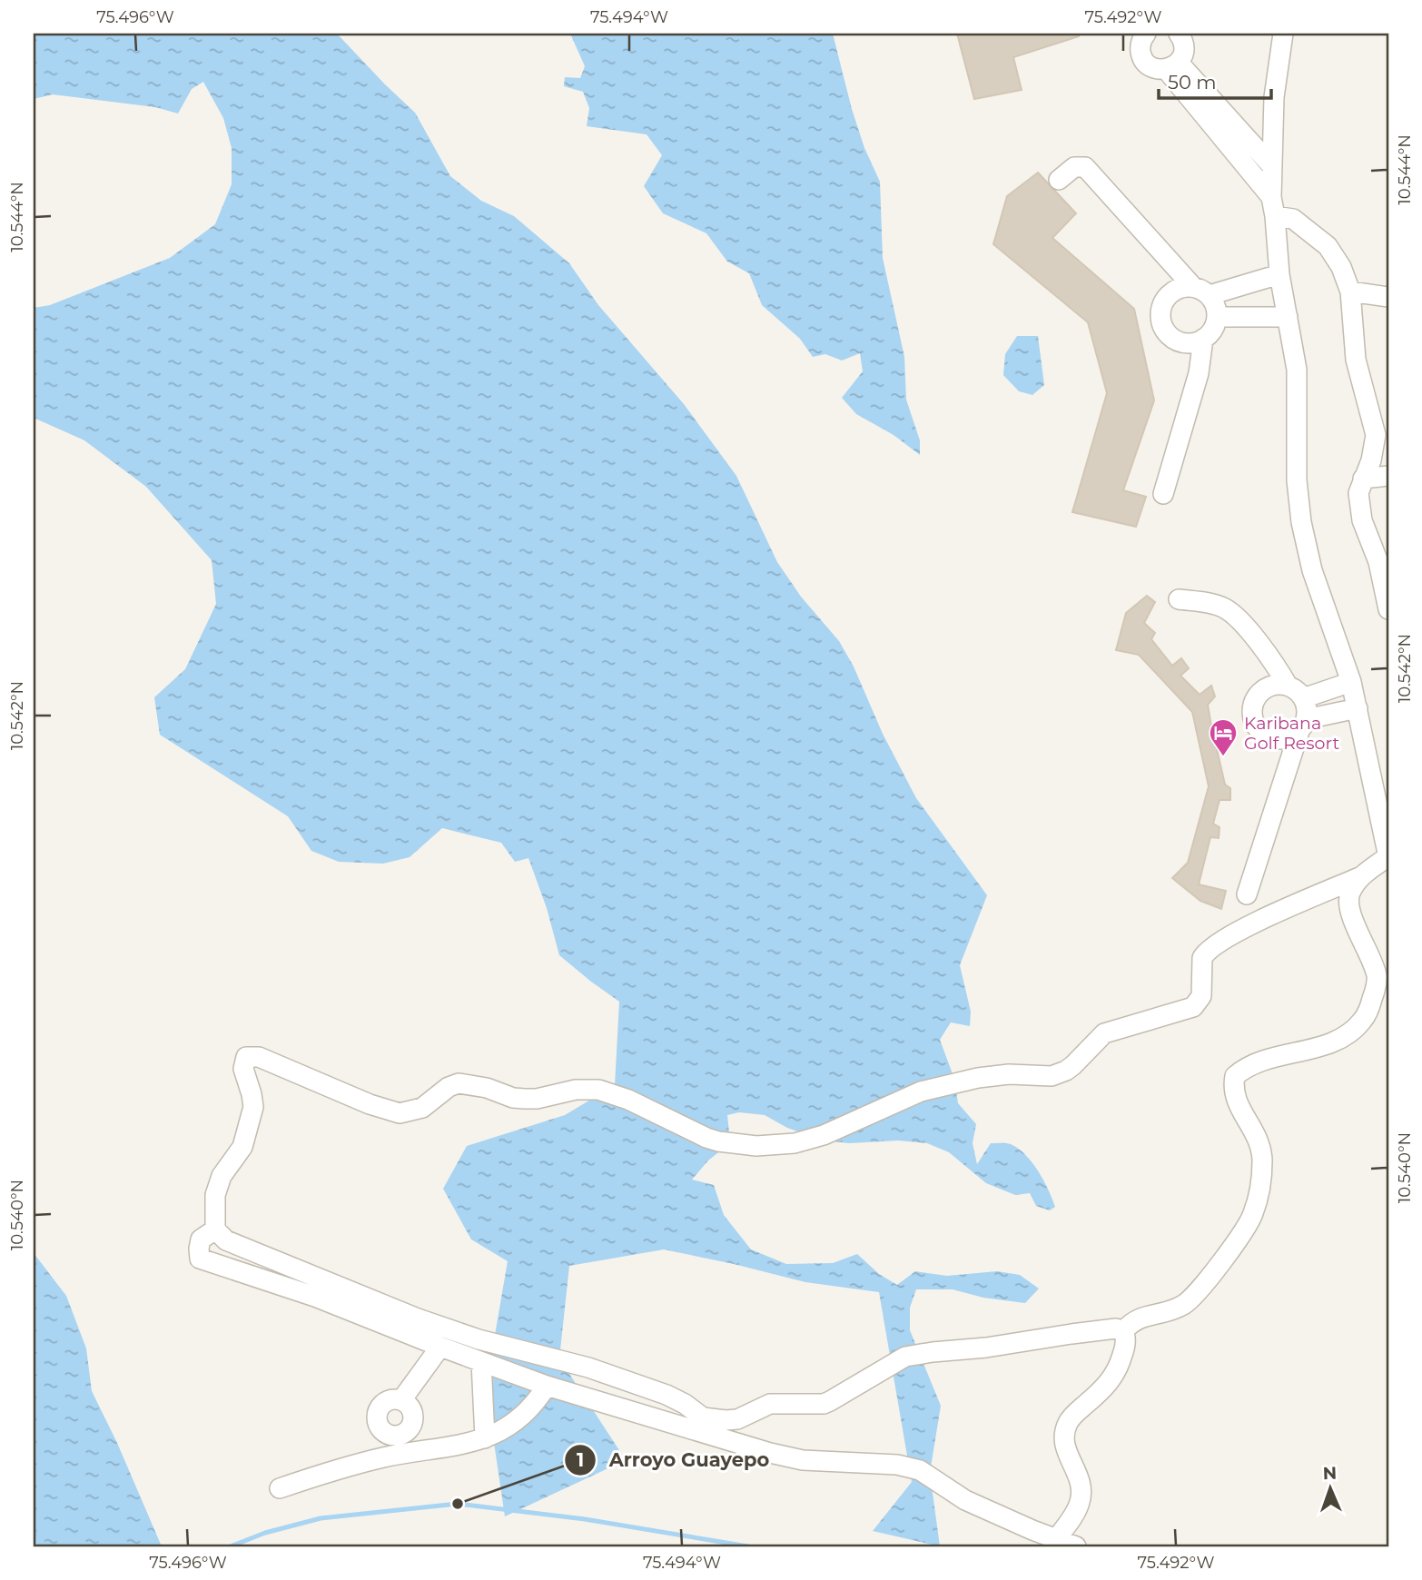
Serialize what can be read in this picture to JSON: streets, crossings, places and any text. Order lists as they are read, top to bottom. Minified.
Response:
{"places":{"hotel":["Karibana Golf Resort"],"other":["Arroyo Guayepo"]},"scale_bar":"50 m","north":"top","coordinates":["75.496°W","75.494°W","75.492°W","10.544°N","10.542°N","10.540°N"]}
